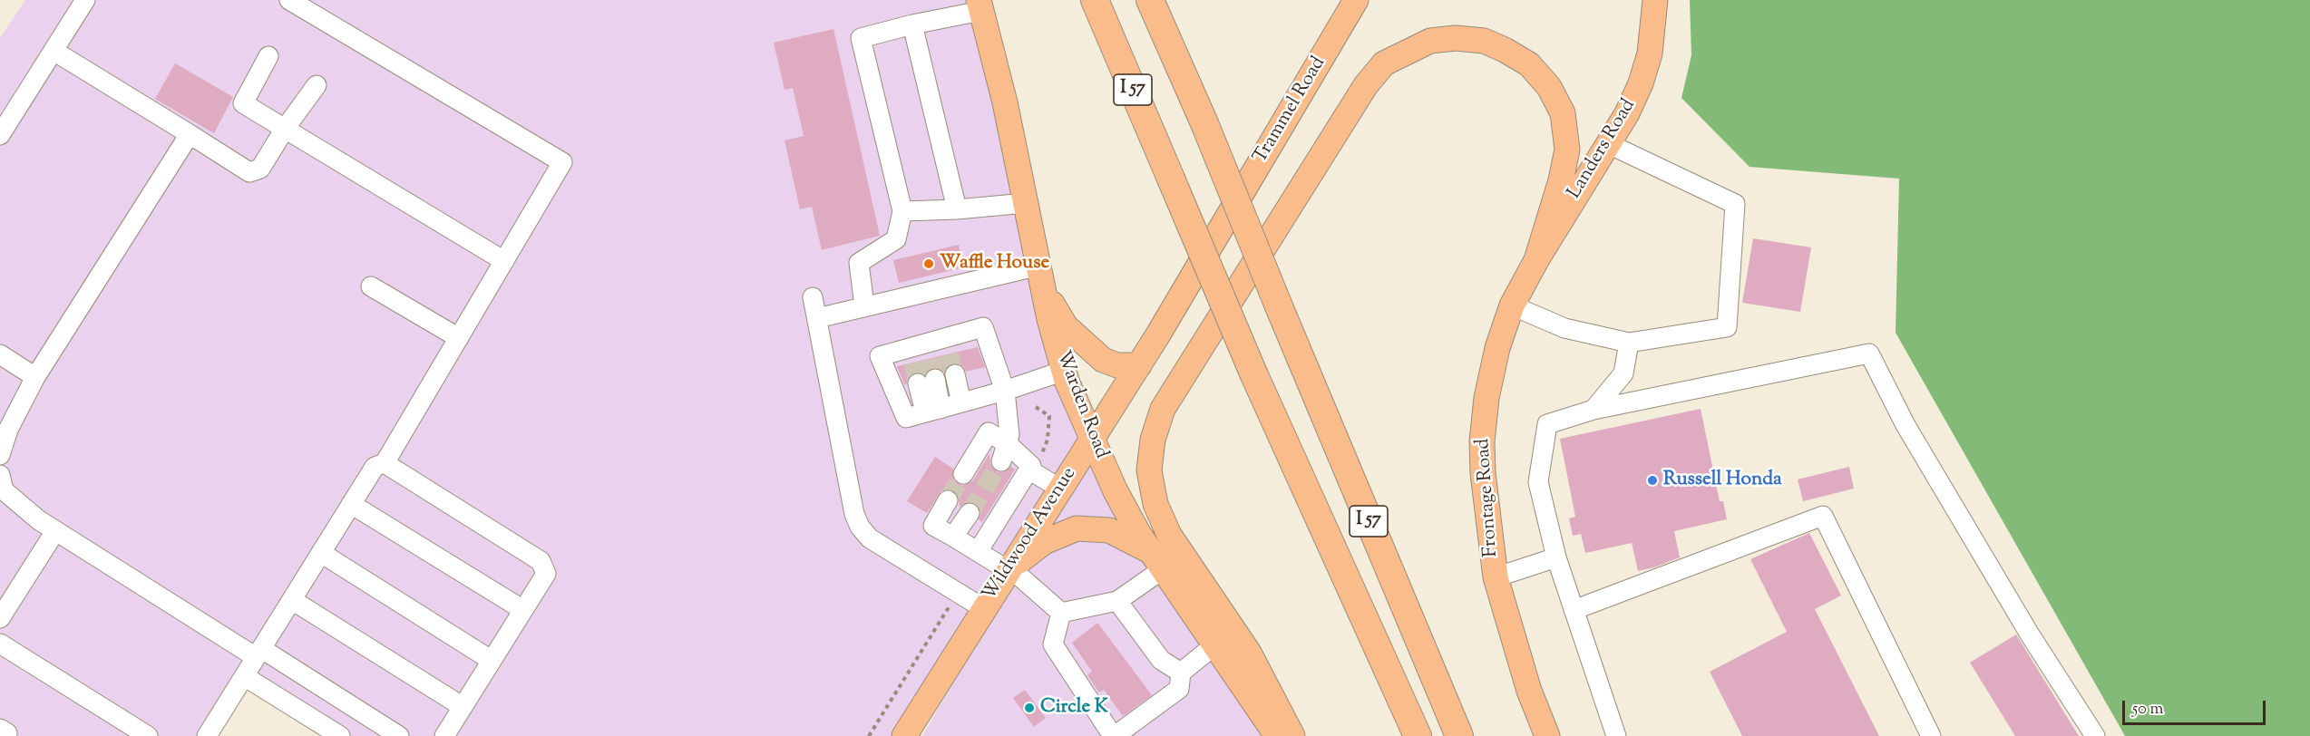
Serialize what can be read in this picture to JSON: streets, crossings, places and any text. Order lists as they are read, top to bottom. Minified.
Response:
{"streets":{"highway":["I 57"],"main road":["Trammel Road","Landers Road","Warden Road","Frontage Road","Wildwood Avenue"]},"crossings":[["Trammel Road","Wildwood Avenue"],["Landers Road","Frontage Road"],["Warden Road","Wildwood Avenue"]],"places":["Waffle House","Russell Honda","Circle K"],"scale_bar":"50 m"}
